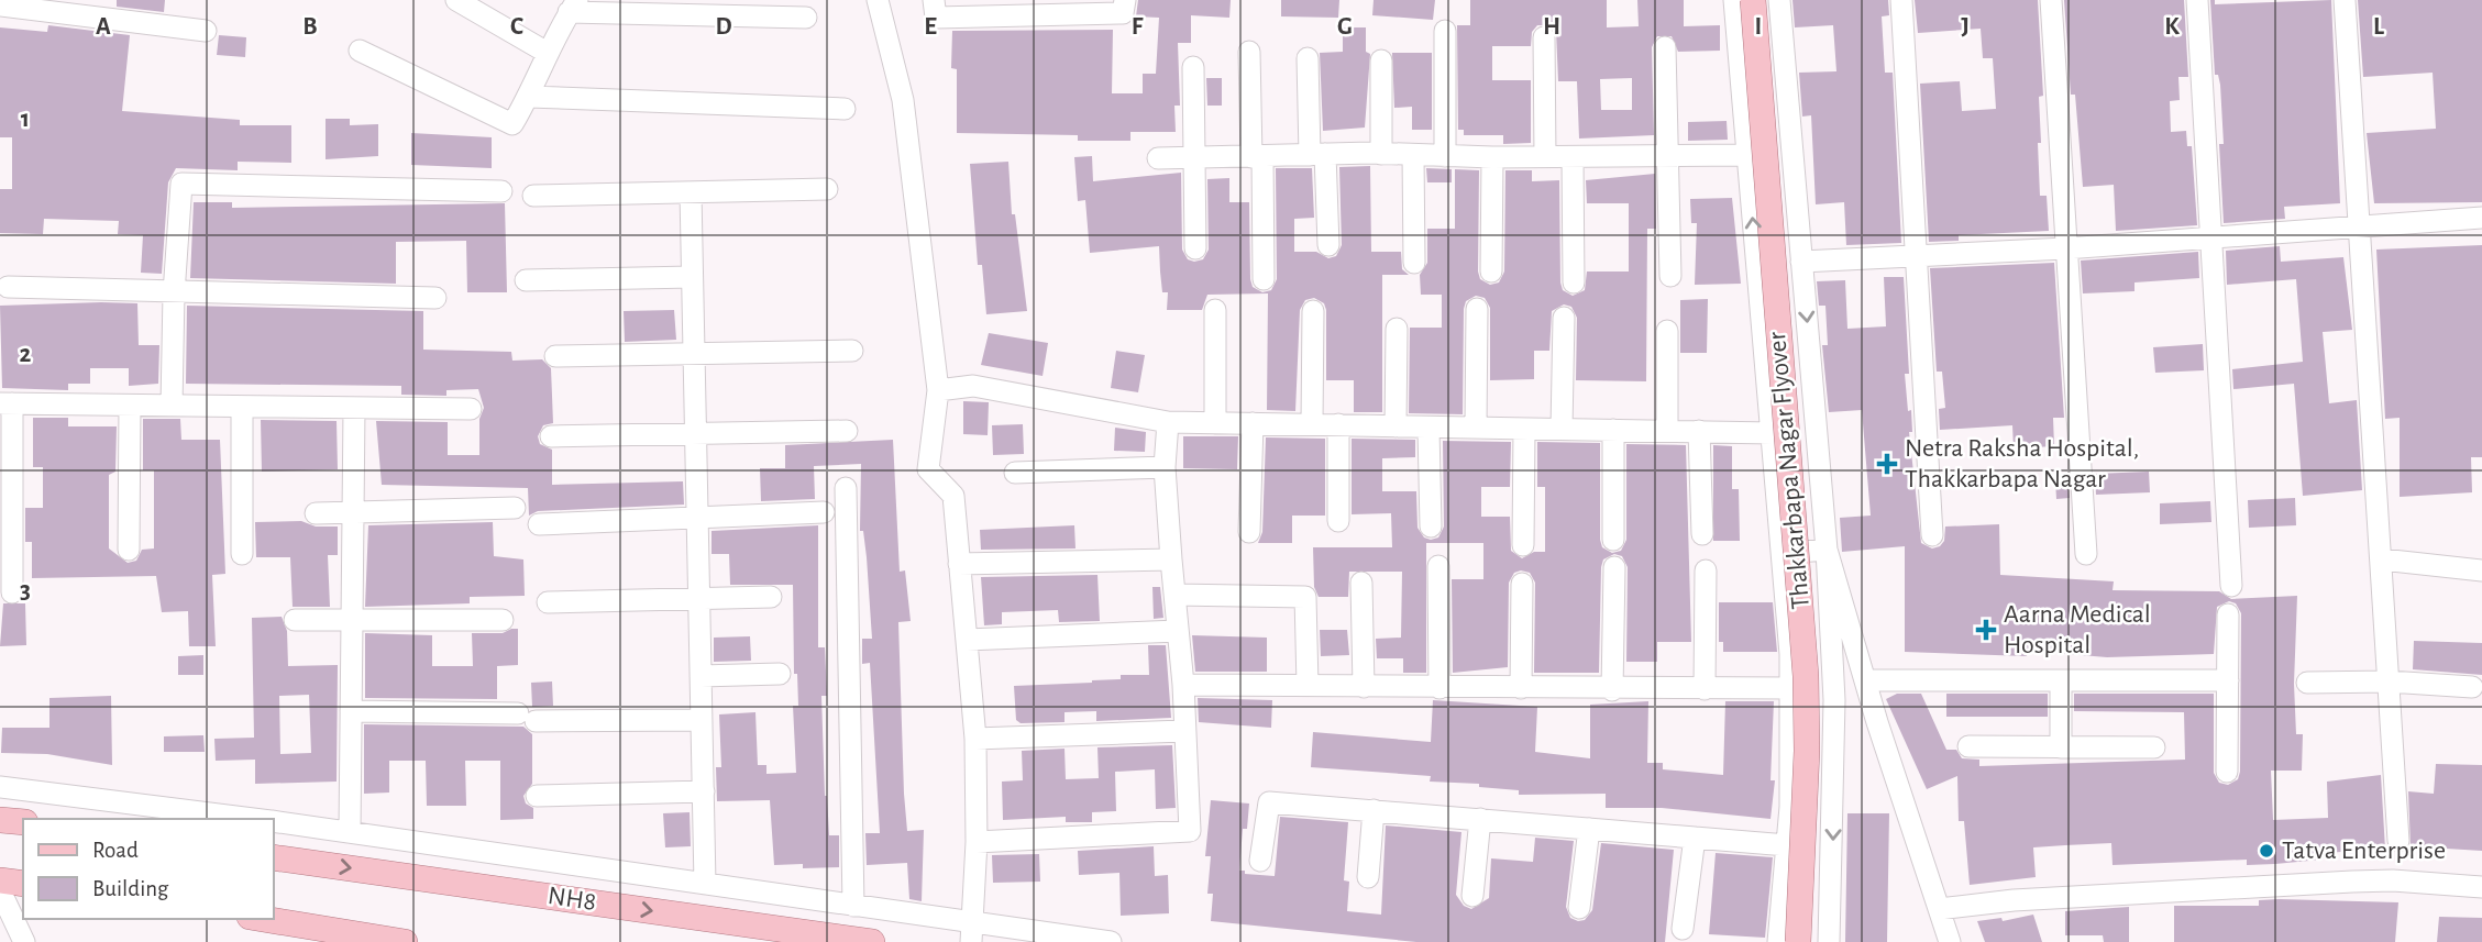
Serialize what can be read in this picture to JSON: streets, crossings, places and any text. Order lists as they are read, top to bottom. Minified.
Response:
{"streets":{"main road":["Thakkarbapa Nagar Flyover","NH8"]},"one_way":["NH8"],"places":{"health":["Netra Raksha Hospital, Thakkarbapa Nagar","Aarna Medical Hospital"],"other":["Tatva Enterprise"]},"legend":["Road","Building"],"grid":{"columns":["A","B","C","D","E","F","G","H","I","J","K","L"],"rows":["1","2","3"]}}
